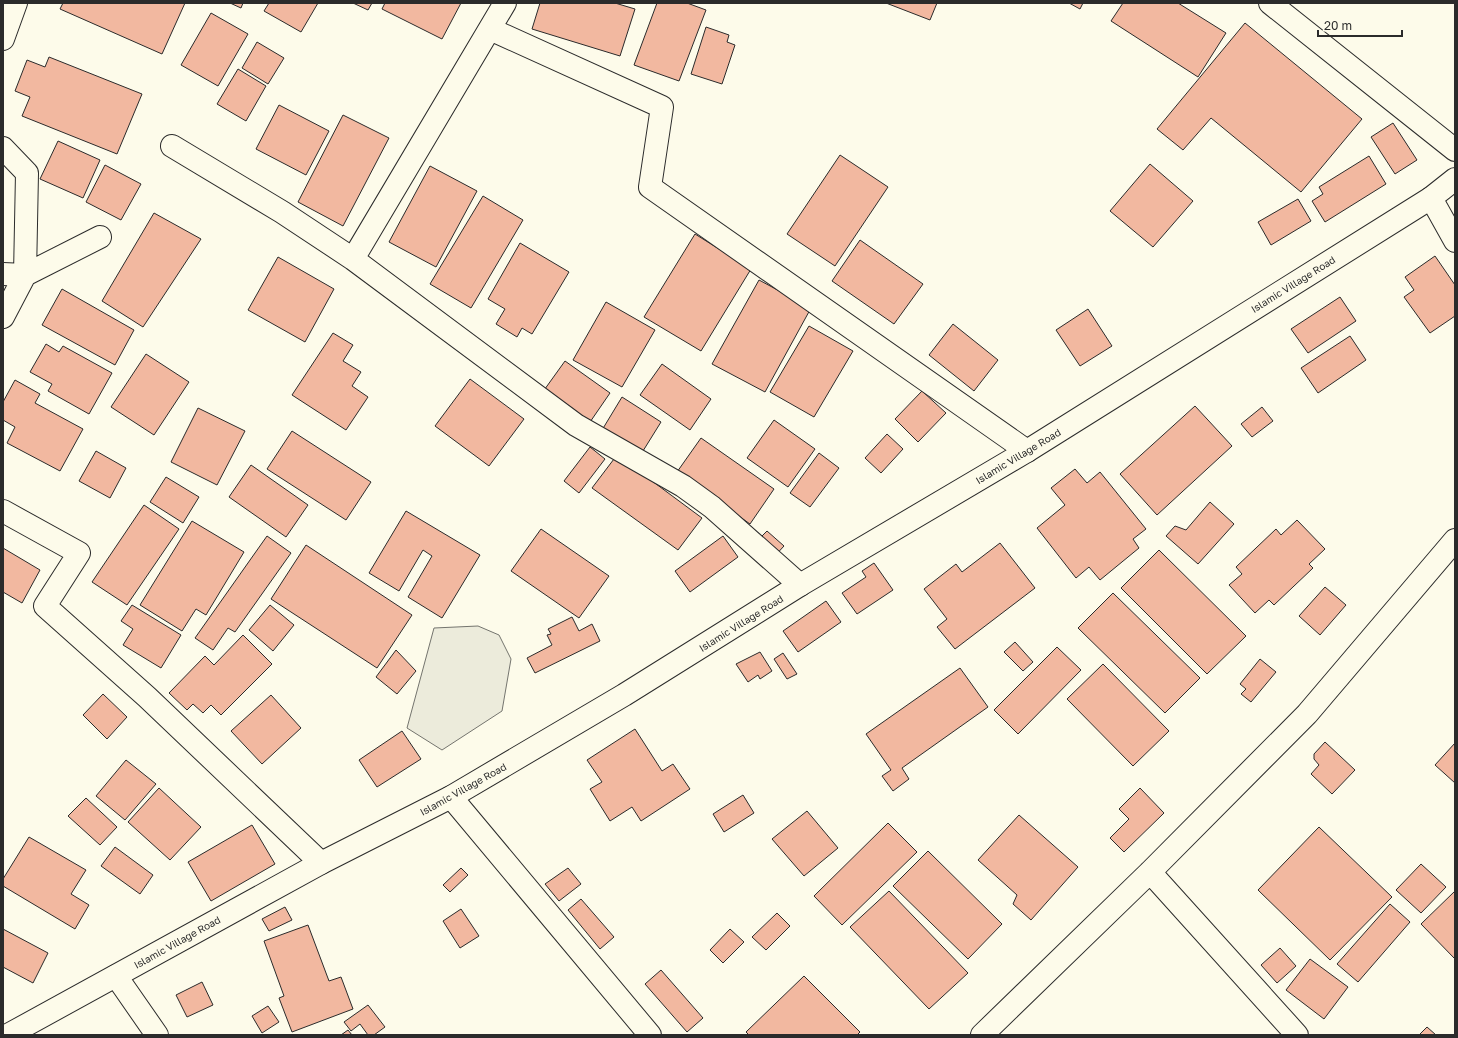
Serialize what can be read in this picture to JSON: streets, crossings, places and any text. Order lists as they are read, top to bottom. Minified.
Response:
{"streets":{"street":["Islamic Village Road"]},"scale_bar":"20 m"}
